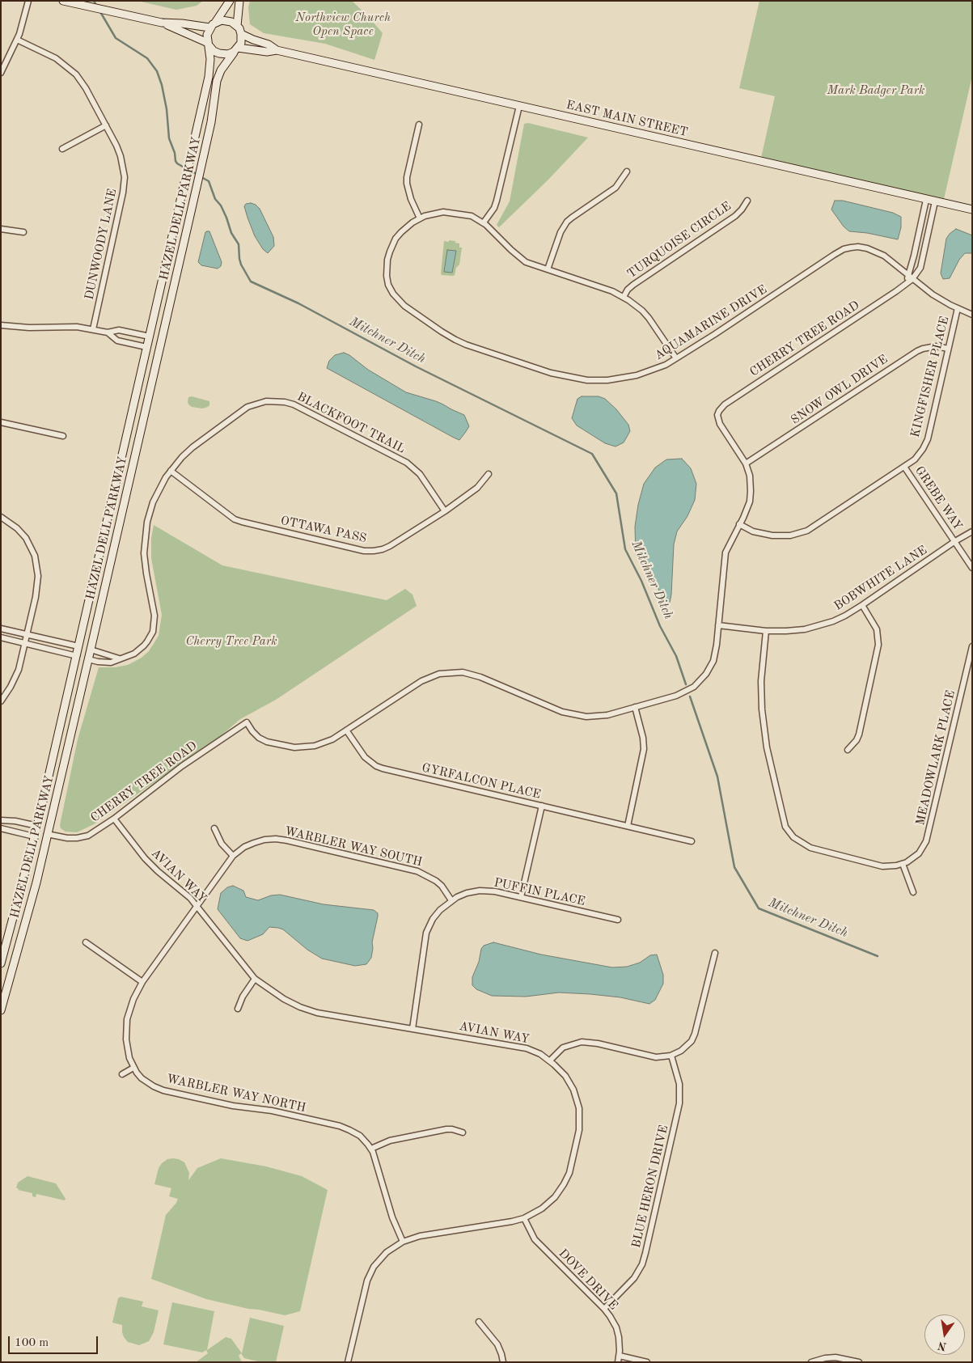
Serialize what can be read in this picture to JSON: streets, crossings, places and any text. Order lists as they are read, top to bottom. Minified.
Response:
{"streets":{"main road":["EAST MAIN STREET","HAZEL DELL PARKWAY"],"street":["TURQUOISE CIRCLE","DUNWOODY LANE","AQUAMARINE DRIVE","CHERRY TREE ROAD","KINGFISHER PLACE","SNOW OWL DRIVE","BLACKFOOT TRAIL","GREBE WAY","OTTAWA PASS","BOBWHITE LANE","MEADOWLARK PLACE","GYRFALCON PLACE","WARBLER WAY SOUTH","AVIAN WAY","PUFFIN PLACE","WARBLER WAY NORTH","BLUE HERON DRIVE","DOVE DRIVE"]},"crossings":[["EAST MAIN STREET","HAZEL DELL PARKWAY"],["EAST MAIN STREET","CHERRY TREE ROAD"],["HAZEL DELL PARKWAY","CHERRY TREE ROAD"],["HAZEL DELL PARKWAY","BLACKFOOT TRAIL"],["AQUAMARINE DRIVE","CHERRY TREE ROAD"],["AQUAMARINE DRIVE","KINGFISHER PLACE"],["CHERRY TREE ROAD","SNOW OWL DRIVE"],["CHERRY TREE ROAD","GYRFALCON PLACE"],["CHERRY TREE ROAD","AVIAN WAY"],["KINGFISHER PLACE","SNOW OWL DRIVE"],["KINGFISHER PLACE","GREBE WAY"],["BLACKFOOT TRAIL","OTTAWA PASS"],["GREBE WAY","BOBWHITE LANE"],["WARBLER WAY SOUTH","AVIAN WAY"],["WARBLER WAY SOUTH","PUFFIN PLACE"],["WARBLER WAY SOUTH","WARBLER WAY NORTH"],["AVIAN WAY","PUFFIN PLACE"],["AVIAN WAY","WARBLER WAY NORTH"],["AVIAN WAY","DOVE DRIVE"],["BLUE HERON DRIVE","DOVE DRIVE"]],"water":["Mitchner Ditch"],"parks":["Northview Church Open Space","Mark Badger Park","Cherry Tree Park"],"scale_bar":"100 m","north":"bottom"}
